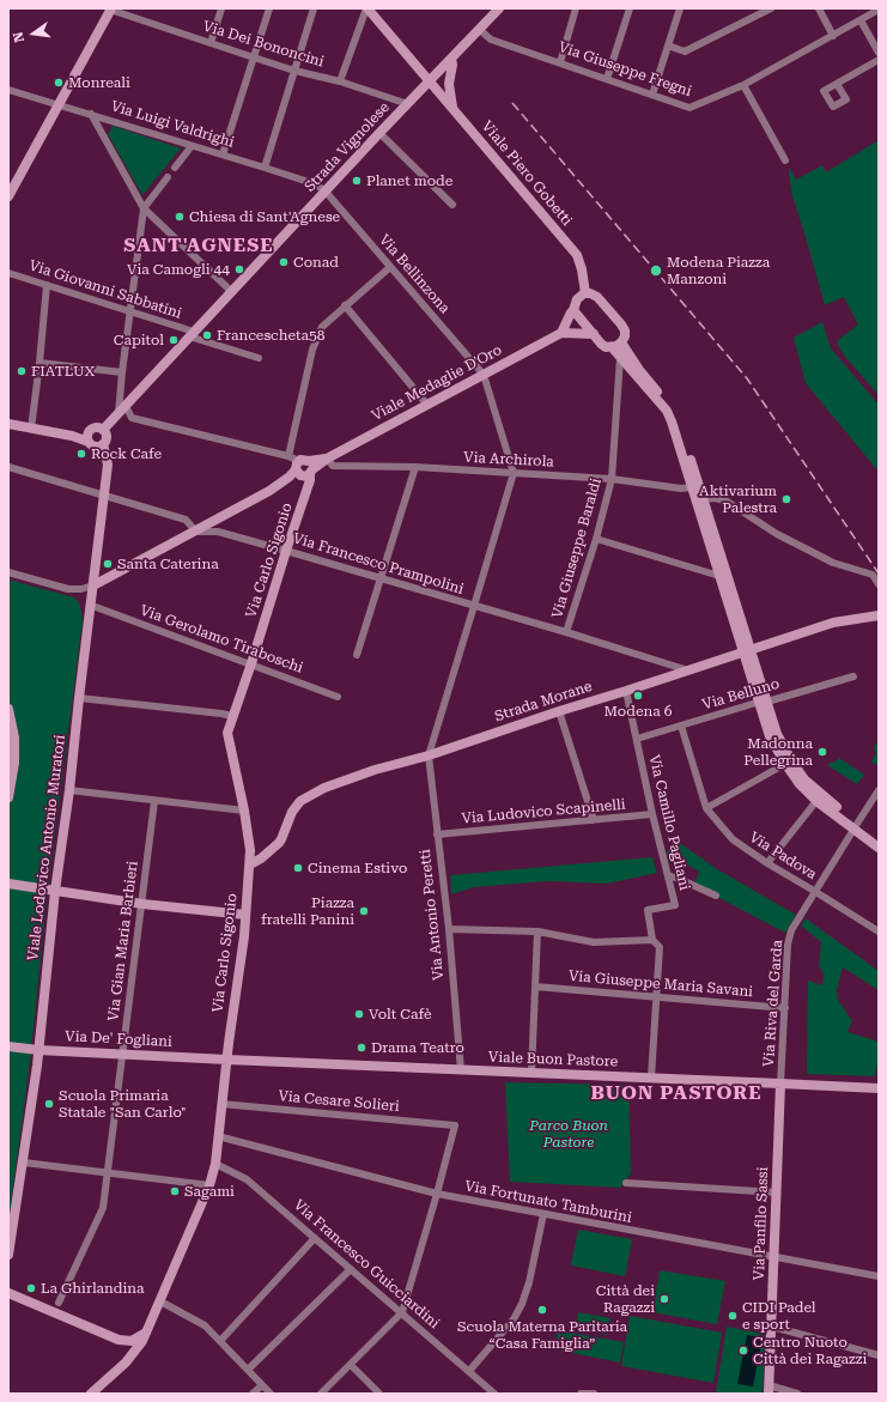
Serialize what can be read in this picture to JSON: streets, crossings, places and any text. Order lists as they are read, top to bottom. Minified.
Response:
{"streets":{"street":["Via Dei Bononcini","Via Giuseppe Fregni","Via Luigi Valdrighi","Strada Vignolese","Viale Piero Gobetti","Via Bellinzona","Via Giovanni Sabbatini","Viale Medaglie D'Oro","Via Archirola","Via Giuseppe Baraldi","Via Carlo Sigonio","Via Francesco Prampolini","Via Gerolamo Tiraboschi","Via Belluno","Strada Morane","Via Ludovico Scapinelli","Via Camillo Pagliani","Viale Lodovico Antonio Muratori","Via Padova","Via Antonio Peretti","Via Gian Maria Barbieri","Via Giuseppe Maria Savani","Via Riva del Garda","Via De' Fogliani","Viale Buon Pastore","Via Cesare Solieri","Via Fortunato Tamburini","Via Panfilo Sassi","Via Francesco Guicciardini"]},"crossings":[["Via Dei Bononcini","Strada Vignolese"],["Via Giuseppe Fregni","Strada Vignolese"],["Via Luigi Valdrighi","Strada Vignolese"],["Via Luigi Valdrighi","Via Bellinzona"],["Strada Vignolese","Viale Piero Gobetti"],["Strada Vignolese","Via Bellinzona"],["Strada Vignolese","Via Giovanni Sabbatini"],["Via Bellinzona","Viale Medaglie D'Oro"],["Viale Medaglie D'Oro","Via Archirola"],["Viale Medaglie D'Oro","Via Carlo Sigonio"],["Viale Medaglie D'Oro","Via Francesco Prampolini"],["Viale Medaglie D'Oro","Viale Lodovico Antonio Muratori"],["Via Archirola","Via Giuseppe Baraldi"],["Via Giuseppe Baraldi","Via Francesco Prampolini"],["Via Carlo Sigonio","Via Francesco Prampolini"],["Via Carlo Sigonio","Via Gerolamo Tiraboschi"],["Via Carlo Sigonio","Strada Morane"],["Via Carlo Sigonio","Via De' Fogliani"],["Via Carlo Sigonio","Viale Buon Pastore"],["Via Carlo Sigonio","Via Cesare Solieri"],["Via Carlo Sigonio","Via Fortunato Tamburini"],["Via Carlo Sigonio","Via Francesco Guicciardini"],["Via Francesco Prampolini","Strada Morane"],["Via Belluno","Via Camillo Pagliani"],["Via Belluno","Via Padova"],["Strada Morane","Via Camillo Pagliani"],["Strada Morane","Via Antonio Peretti"],["Via Ludovico Scapinelli","Via Camillo Pagliani"],["Via Ludovico Scapinelli","Via Antonio Peretti"],["Via Camillo Pagliani","Via Giuseppe Maria Savani"],["Via Camillo Pagliani","Viale Buon Pastore"],["Viale Lodovico Antonio Muratori","Via De' Fogliani"],["Via Padova","Via Riva del Garda"],["Via Antonio Peretti","Viale Buon Pastore"],["Via Gian Maria Barbieri","Via De' Fogliani"],["Via Giuseppe Maria Savani","Via Riva del Garda"],["Via Riva del Garda","Viale Buon Pastore"],["Via Riva del Garda","Via Panfilo Sassi"],["Via De' Fogliani","Viale Buon Pastore"],["Viale Buon Pastore","Via Panfilo Sassi"],["Via Cesare Solieri","Via Fortunato Tamburini"],["Via Fortunato Tamburini","Via Panfilo Sassi"]],"districts":["SANT'AGNESE","BUON PASTORE"],"parks":["Parco Buon Pastore"],"places":["Monreali","Planet mode","Chiesa di Sant'Agnese","Conad","Via Camogli 44","Modena Piazza Manzoni","Francescheta58","Capitol","FIATLUX","Rock Cafe","Aktivarium Palestra","Santa Caterina","Modena 6","Madonna Pellegrina","Cinema Estivo","Piazza fratelli Panini","Volt Cafè","Drama Teatro","Scuola Primaria Statale \"San Carlo\"","Sagami","La Ghirlandina","Città dei Ragazzi","Scuola Materna Paritaria “Casa Famiglia”","CIDI Padel e sport","Centro Nuoto Città dei Ragazzi"],"north":"left"}
